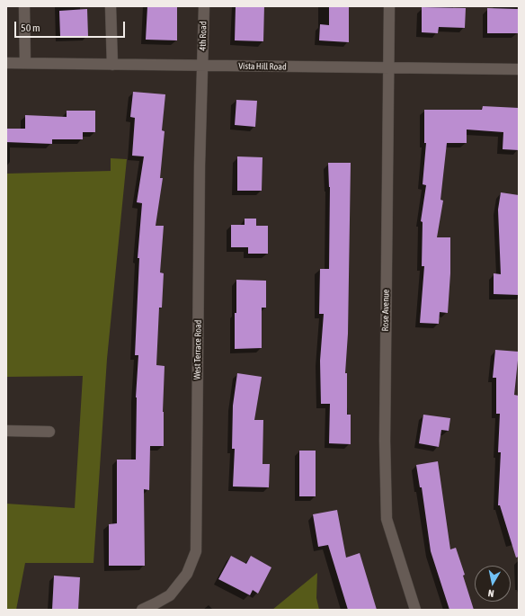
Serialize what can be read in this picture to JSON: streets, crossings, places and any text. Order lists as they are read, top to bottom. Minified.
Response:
{"streets":{"street":["4th Road","Vista Hill Road","Rose Avenue","West Terrace Road"]},"crossings":[["4th Road","Vista Hill Road"],["4th Road","West Terrace Road"],["Vista Hill Road","Rose Avenue"],["Vista Hill Road","West Terrace Road"]],"scale_bar":"50 m","north":"bottom"}
